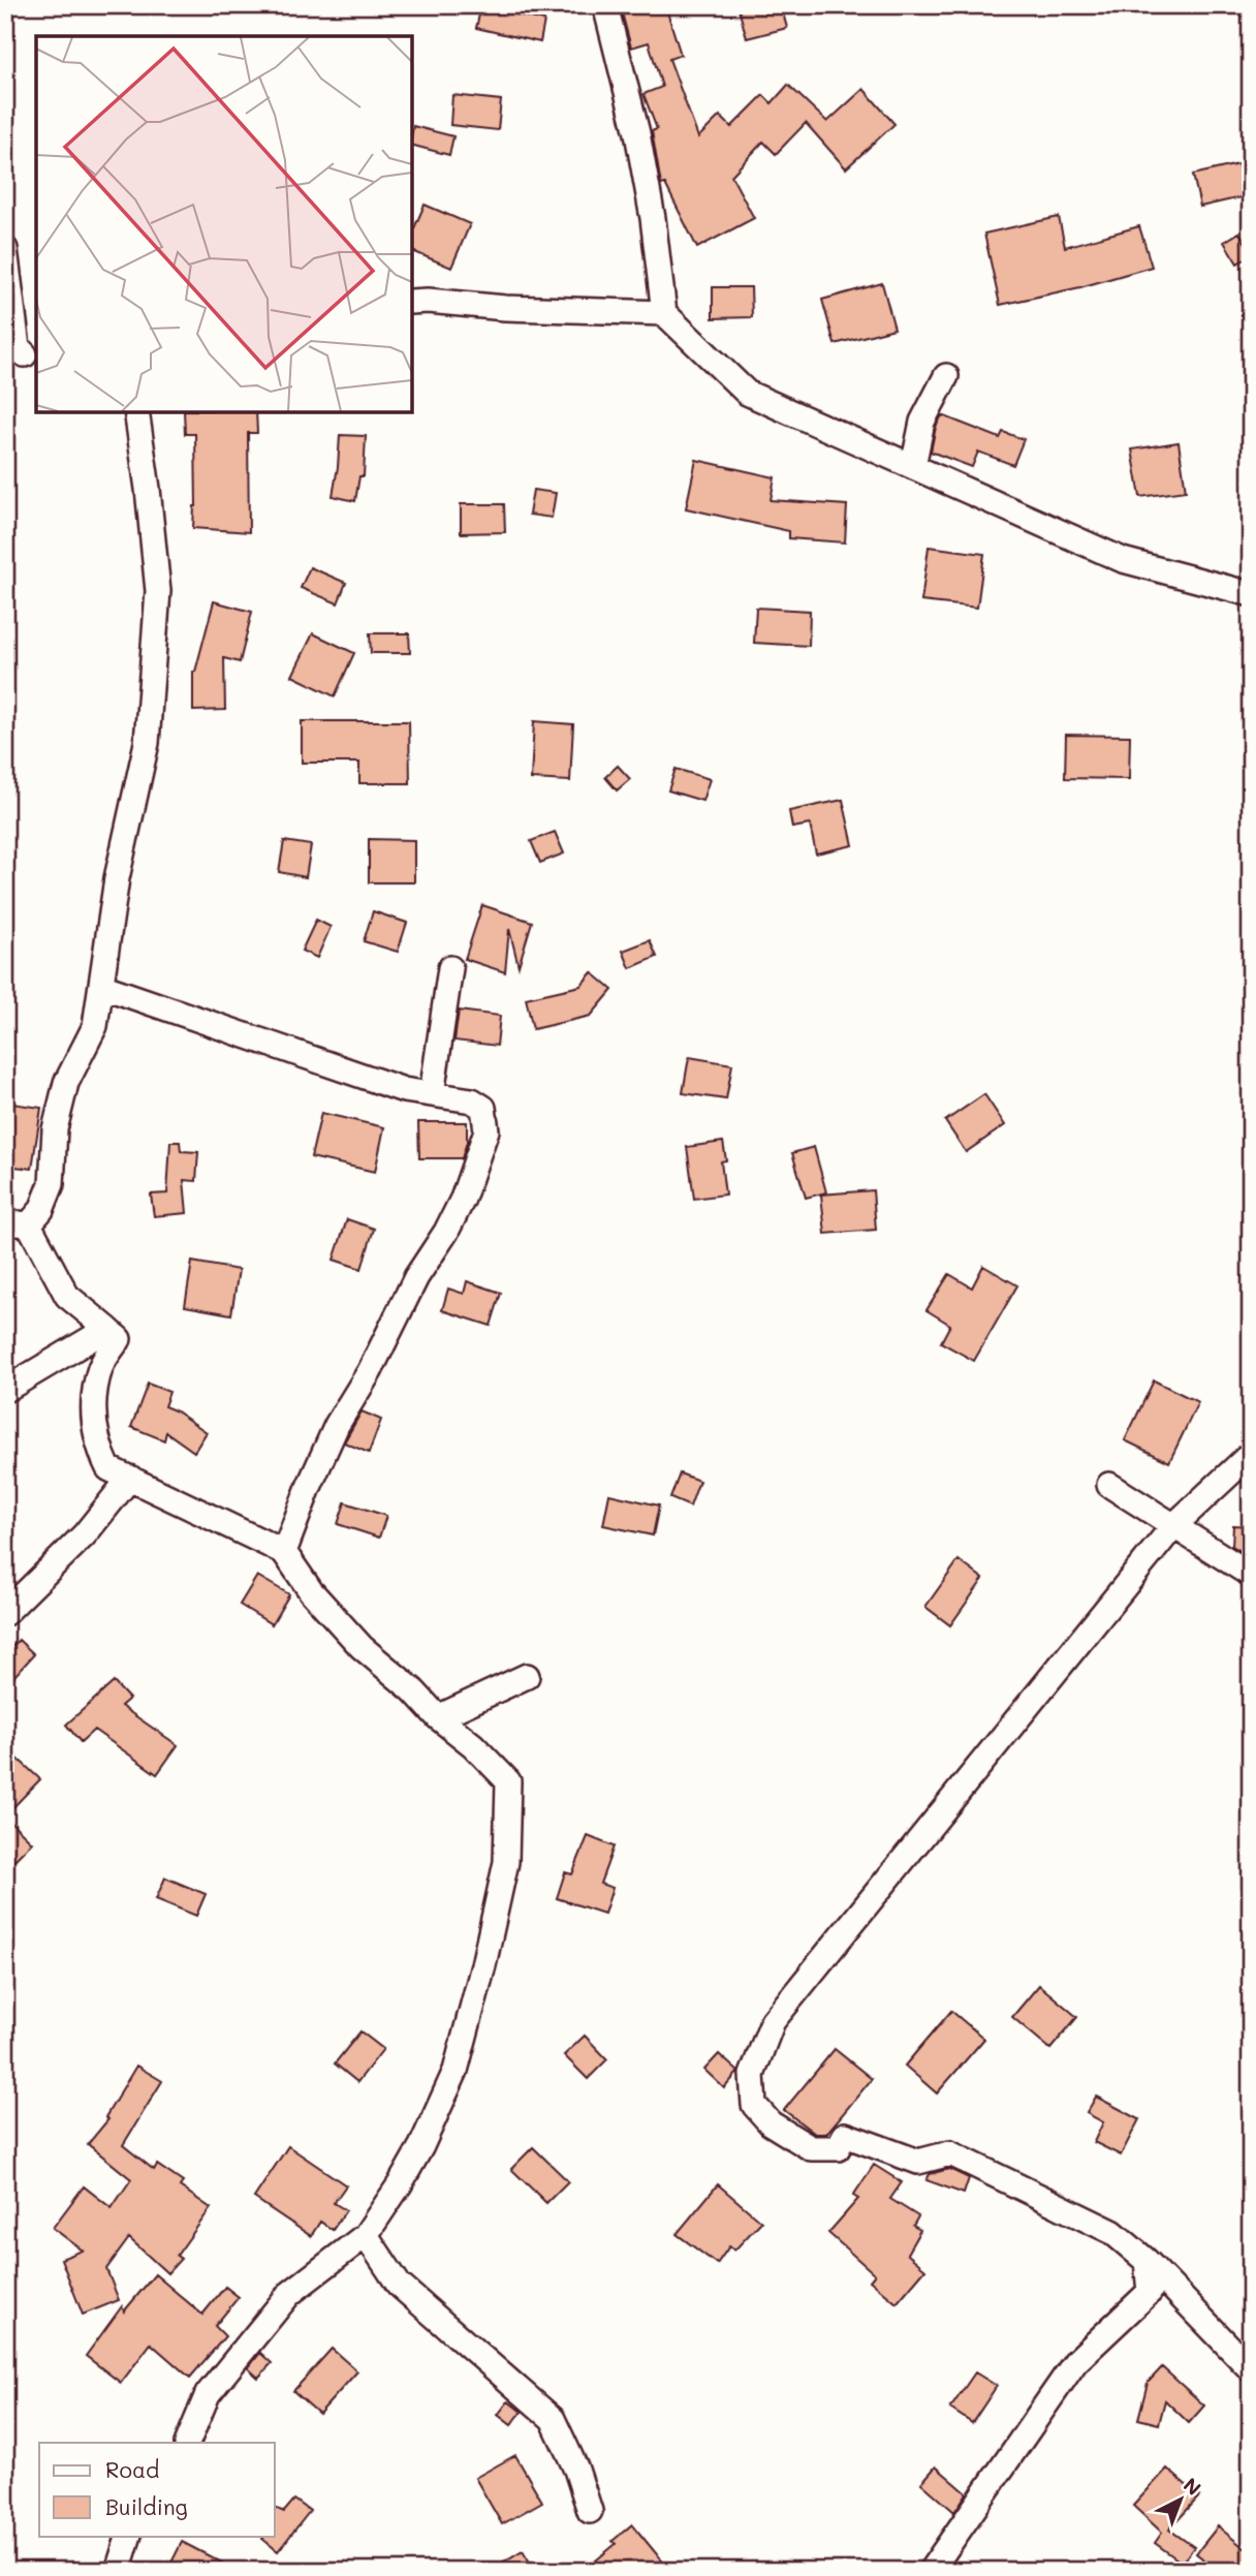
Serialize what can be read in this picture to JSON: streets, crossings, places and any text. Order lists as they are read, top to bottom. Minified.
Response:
{"legend":["Road","Building"],"north":"top right"}
